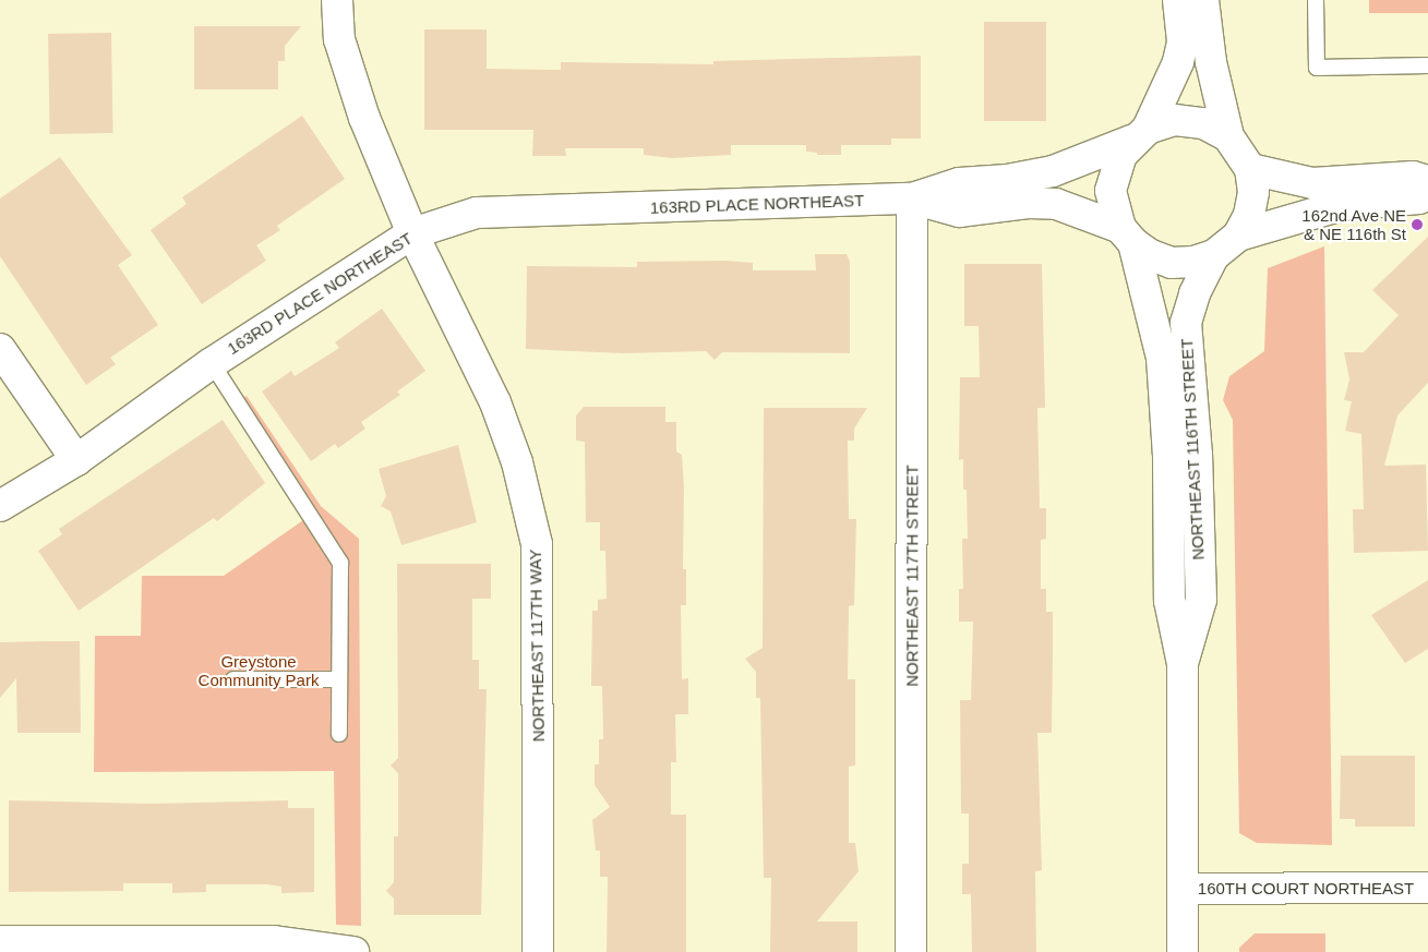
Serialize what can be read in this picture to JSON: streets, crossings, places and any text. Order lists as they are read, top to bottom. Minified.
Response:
{"streets":{"street":["163RD PLACE NORTHEAST","NORTHEAST 116TH STREET","NORTHEAST 117TH STREET","NORTHEAST 117TH WAY","160TH COURT NORTHEAST"]},"crossings":[["163RD PLACE NORTHEAST","NORTHEAST 116TH STREET"],["163RD PLACE NORTHEAST","NORTHEAST 117TH STREET"],["163RD PLACE NORTHEAST","NORTHEAST 117TH WAY"],["NORTHEAST 116TH STREET","160TH COURT NORTHEAST"]],"parks":["Greystone Community Park"],"places":["162nd Ave NE & NE 116th St"]}
